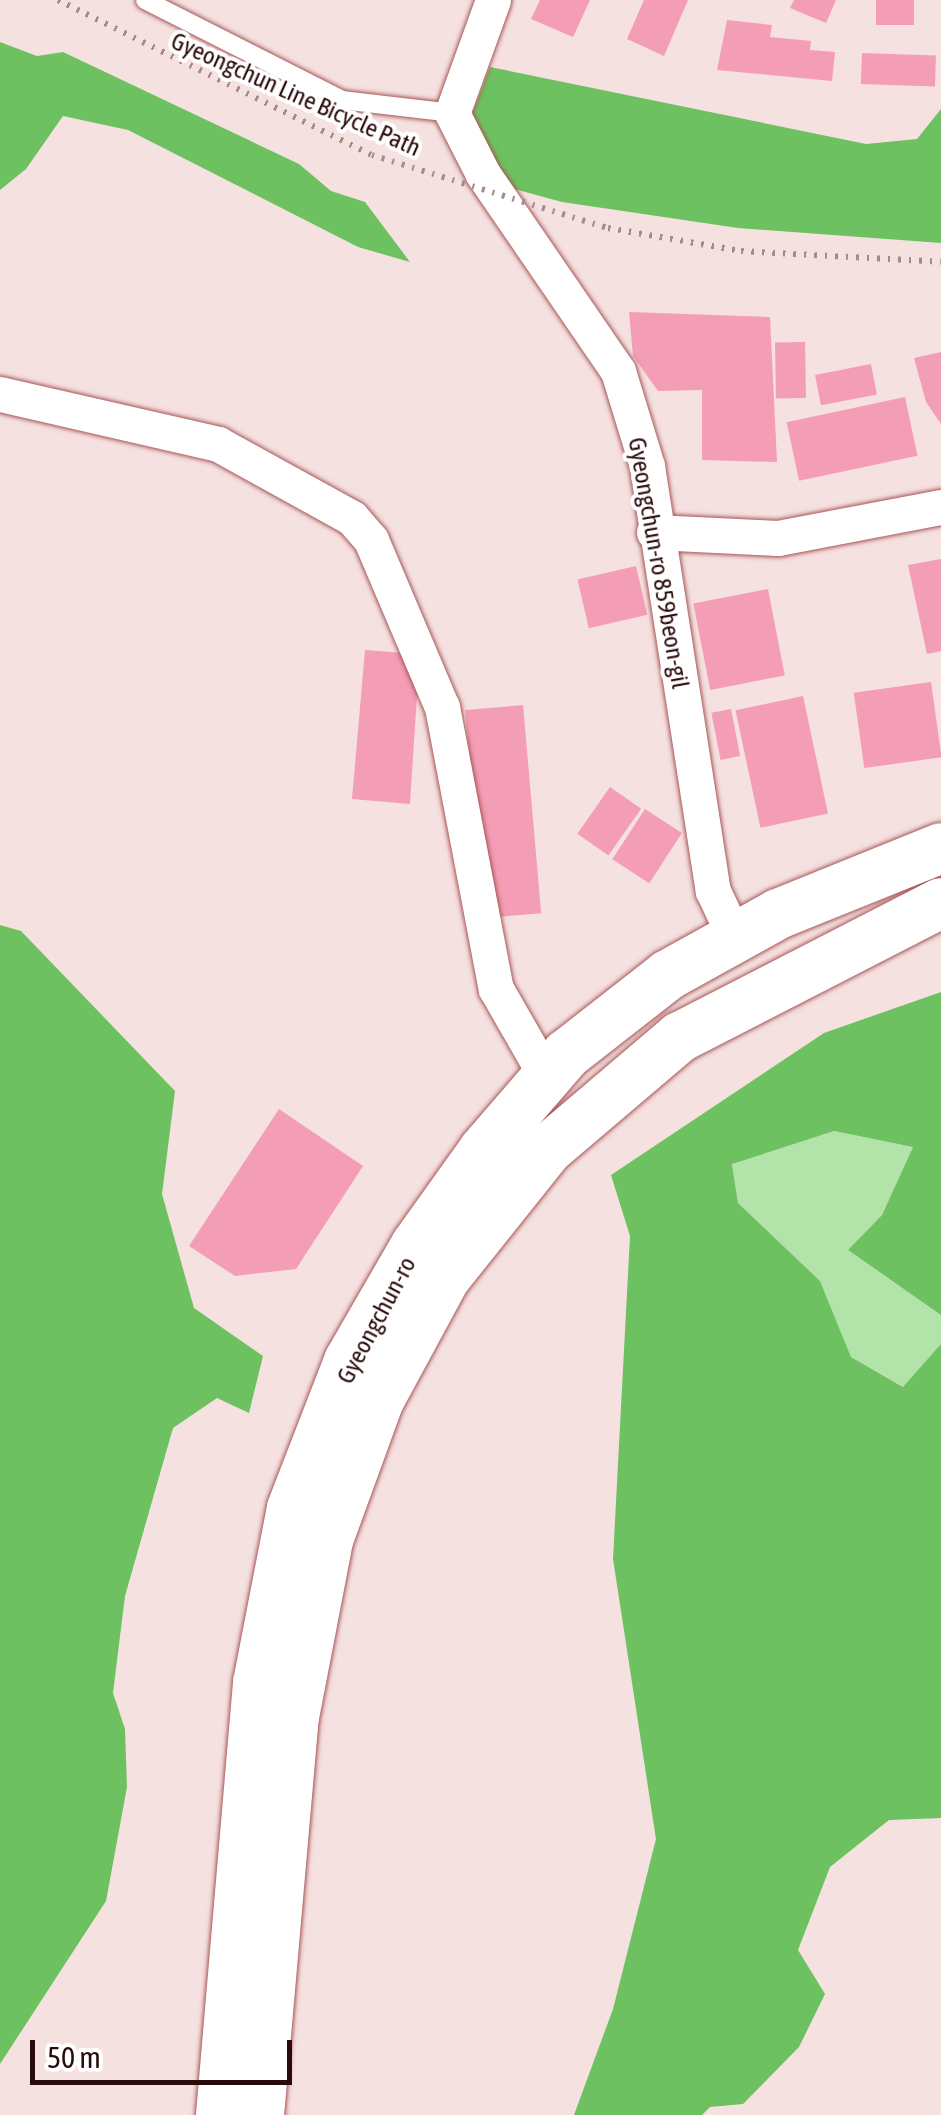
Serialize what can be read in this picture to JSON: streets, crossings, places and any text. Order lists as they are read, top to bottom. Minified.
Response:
{"streets":{"street":["Gyeongchun-ro 859beon-gil","Gyeongchun-ro"],"path":["Gyeongchun Line Bicycle Path"]},"crossings":[["Gyeongchun-ro 859beon-gil","Gyeongchun-ro"]],"scale_bar":"50 m"}
